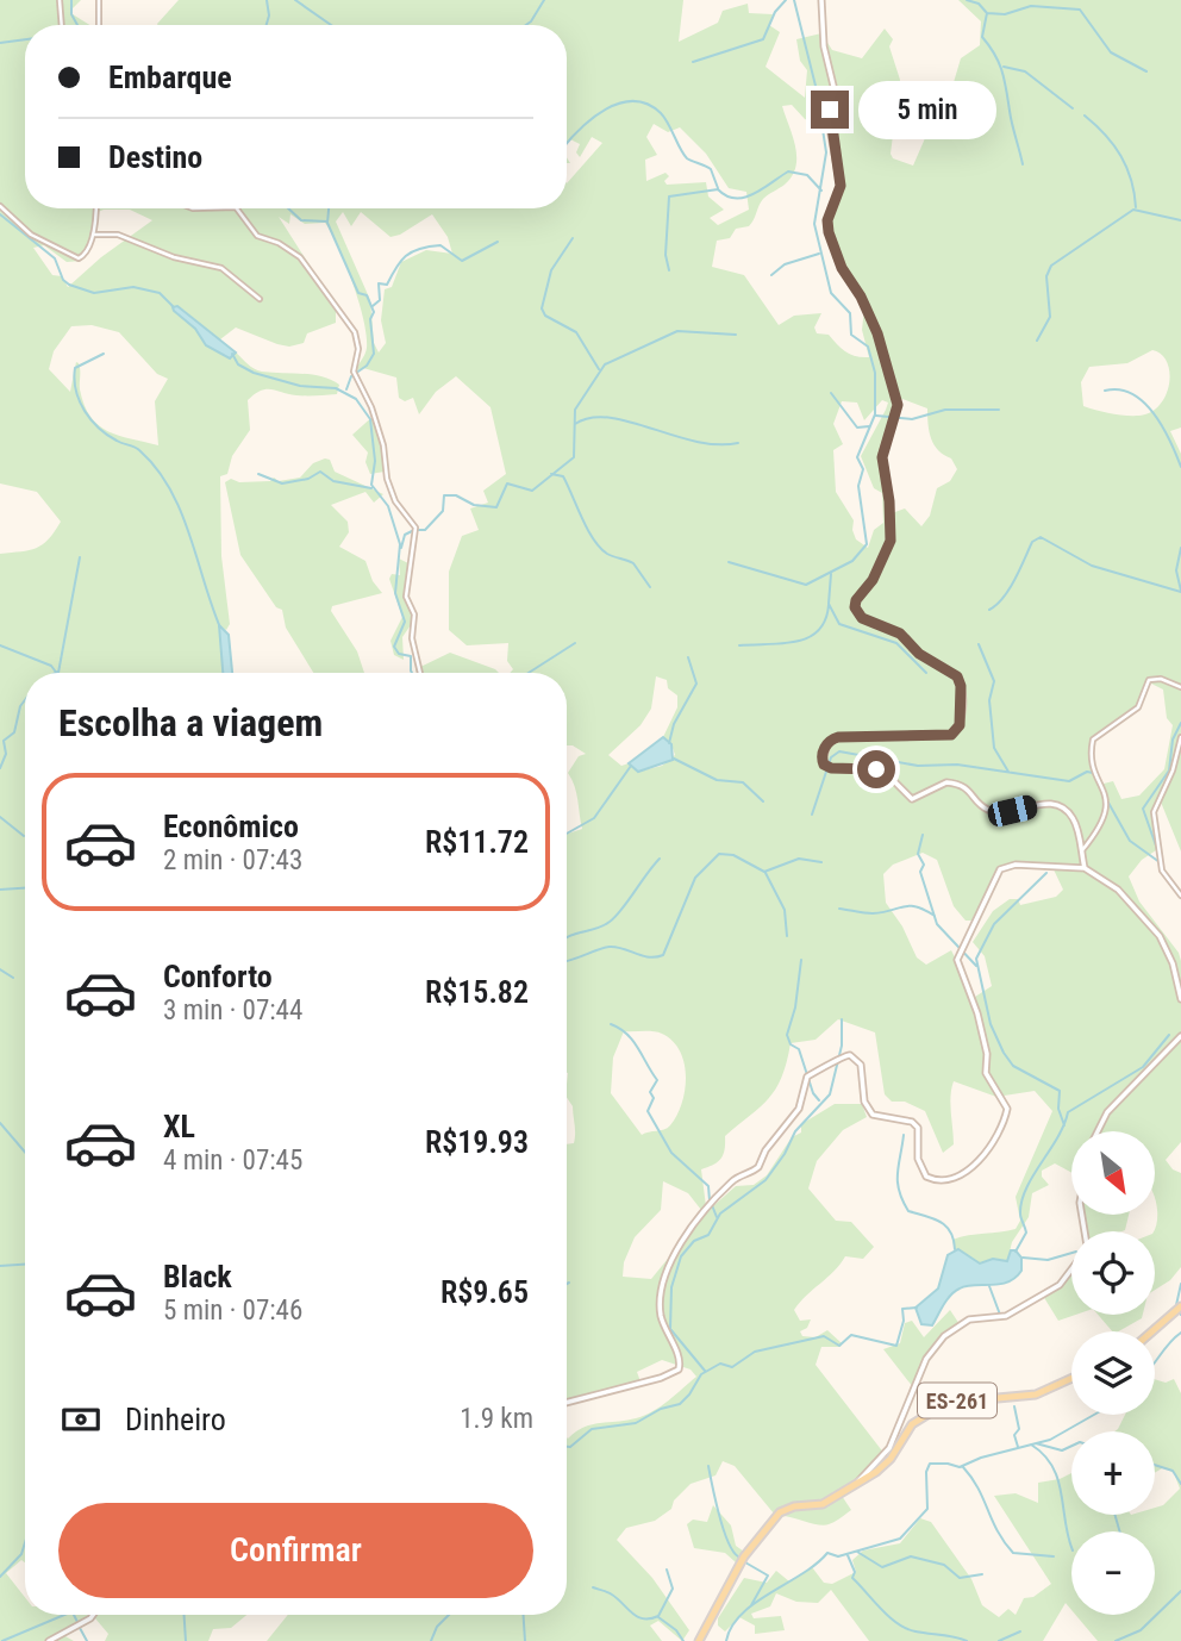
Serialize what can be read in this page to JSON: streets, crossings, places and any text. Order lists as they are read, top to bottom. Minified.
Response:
{"streets":{"main road":["ES-261"]},"north":"bottom right","page":{"banner":["Embarque","Destino"],"bubble":"5 min","heading":"Escolha a viagem","list":[{"name":"Econômico","note":"2 min · 07:43","value":"R$11.72"},{"name":"Conforto","note":"3 min · 07:44","value":"R$15.82"},{"name":"XL","note":"4 min · 07:45","value":"R$19.93"},{"name":"Black","note":"5 min · 07:46","value":"R$9.65"}],"map_buttons":["+","−"],"pay":["Dinheiro","1.9 km"],"buttons":"Confirmar"}}
